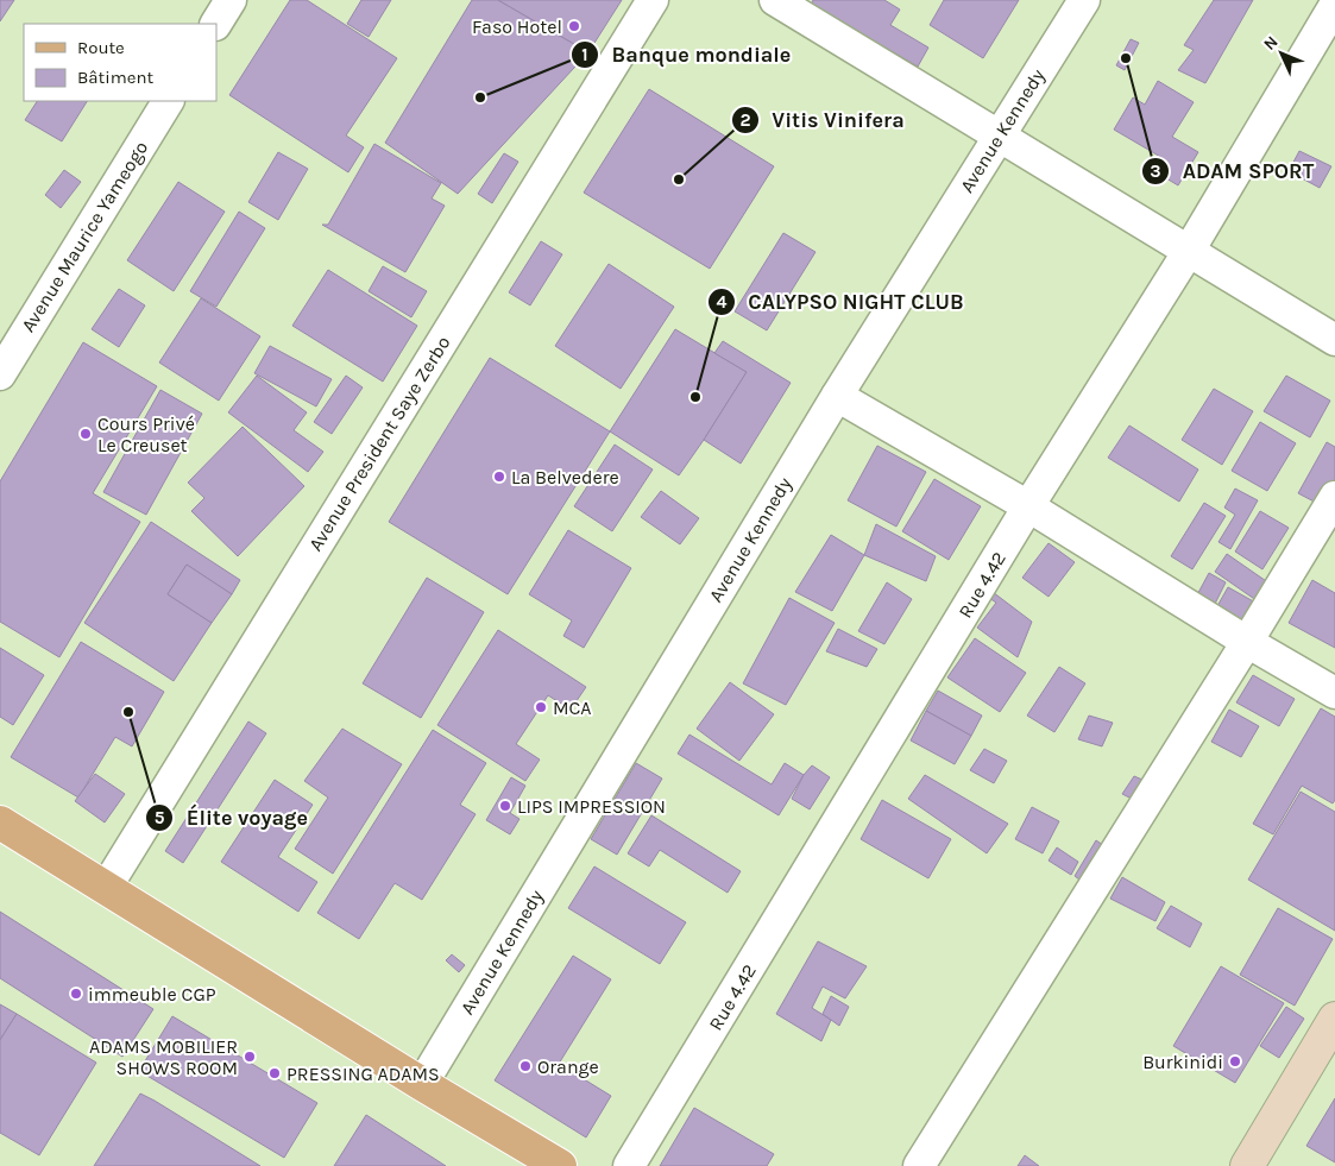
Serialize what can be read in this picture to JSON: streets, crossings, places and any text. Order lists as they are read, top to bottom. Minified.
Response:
{"streets":{"street":["Avenue Kennedy","Avenue Maurice Yameogo","Avenue President Saye Zerbo","Rue 4.42"]},"places":["Faso Hotel","ADAM SPORT","Banque mondiale","Vitis Vinifera","CALYPSO NIGHT CLUB","Cours Privé Le Creuset","La Belvedere","MCA","Élite voyage","LIPS IMPRESSION","immeuble CGP","ADAMS MOBILIER SHOWS ROOM","Burkinidi","Orange","PRESSING ADAMS"],"legend":["Route","Bâtiment"],"north":"top left"}
